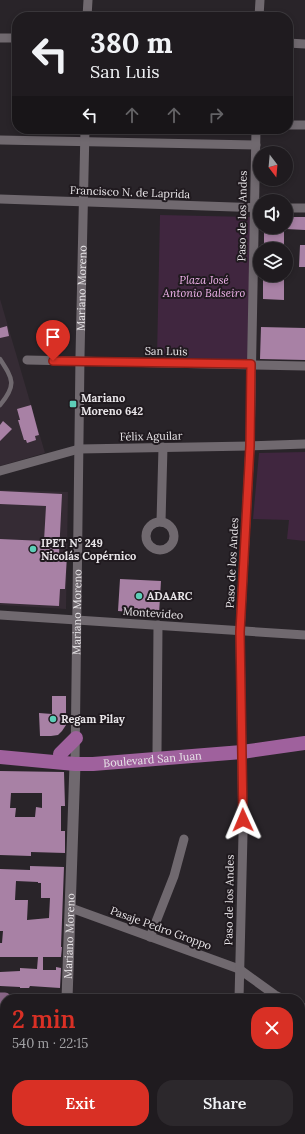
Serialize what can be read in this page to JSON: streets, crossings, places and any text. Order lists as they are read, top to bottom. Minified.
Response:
{"streets":{"main road":["Boulevard San Juan"],"street":["Francisco N. de Laprida","Paso de los Andes","Mariano Moreno","San Luis","Félix Aguilar","Montevideo","Pasaje Pedro Groppo"]},"crossings":[["Francisco N. de Laprida","Mariano Moreno"],["Paso de los Andes","San Luis"],["Paso de los Andes","Félix Aguilar"],["Paso de los Andes","Montevideo"],["Paso de los Andes","Boulevard San Juan"],["Paso de los Andes","Pasaje Pedro Groppo"],["Mariano Moreno","San Luis"],["Mariano Moreno","Félix Aguilar"],["Mariano Moreno","Montevideo"],["Mariano Moreno","Boulevard San Juan"],["Mariano Moreno","Pasaje Pedro Groppo"]],"parks":["Plaza José Antonio Balseiro"],"places":{"transit":["Mariano Moreno 642"],"other":["IPET N° 249 Nicolás Copérnico","ADAARC","Regam Pilay"]},"north":"bottom","page":{"turn":["380 m","San Luis"],"heading":["2 min","540 m · 22:15"],"buttons":["Exit","Share"]}}
